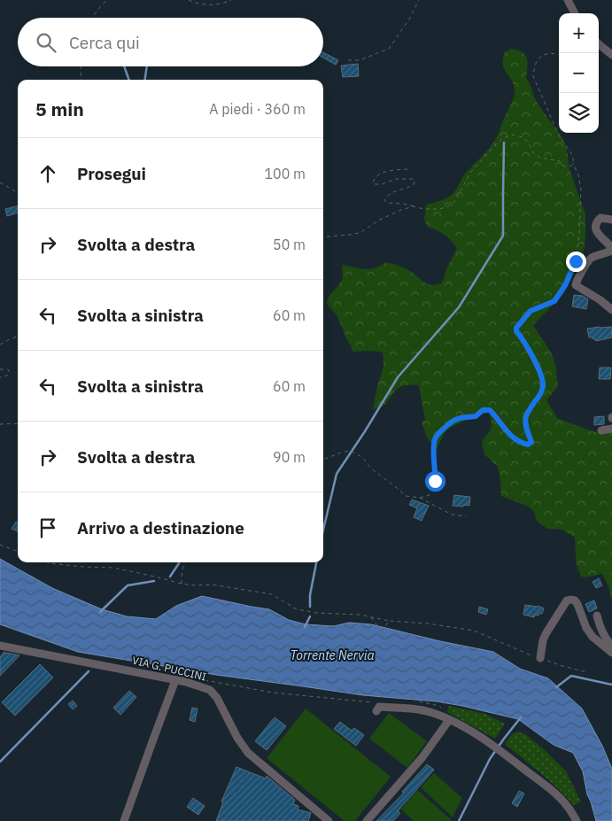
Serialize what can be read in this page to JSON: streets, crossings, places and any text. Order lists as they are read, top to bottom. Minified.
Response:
{"streets":{"street":["VIA G. PUCCINI"]},"water":["Torrente Nervia"],"page":{"map_buttons":["+","−"],"search":"Cerca qui","heading":["5 min","A piedi · 360 m"],"list":[["Prosegui","100 m"],["Svolta a destra","50 m"],["Svolta a sinistra","60 m"],["Svolta a sinistra","60 m"],["Svolta a destra","90 m"],"Arrivo a destinazione"]}}
